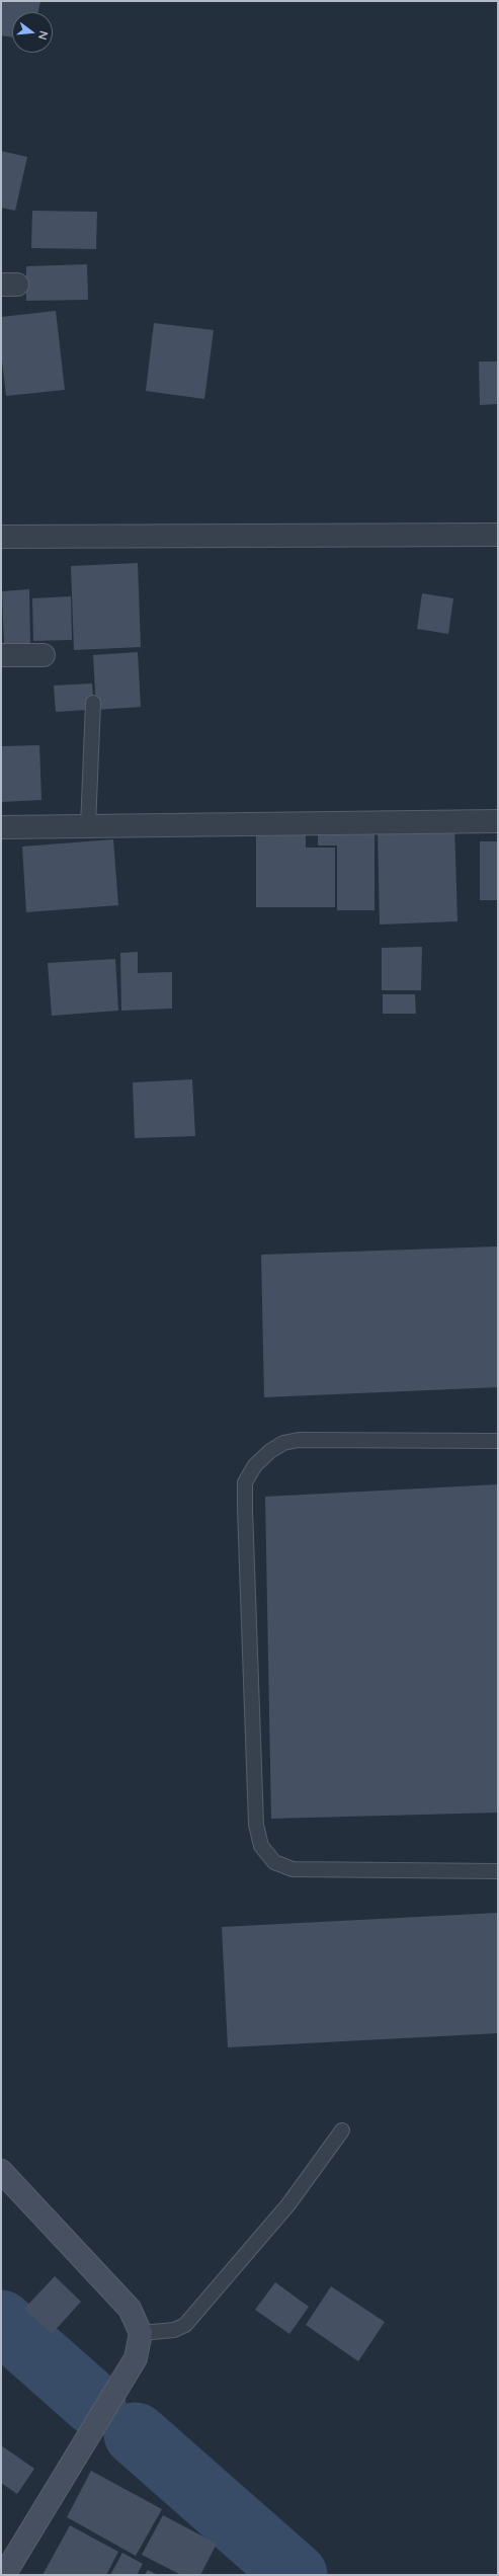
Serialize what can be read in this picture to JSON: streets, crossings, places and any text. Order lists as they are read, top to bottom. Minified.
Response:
{"north":"right"}
